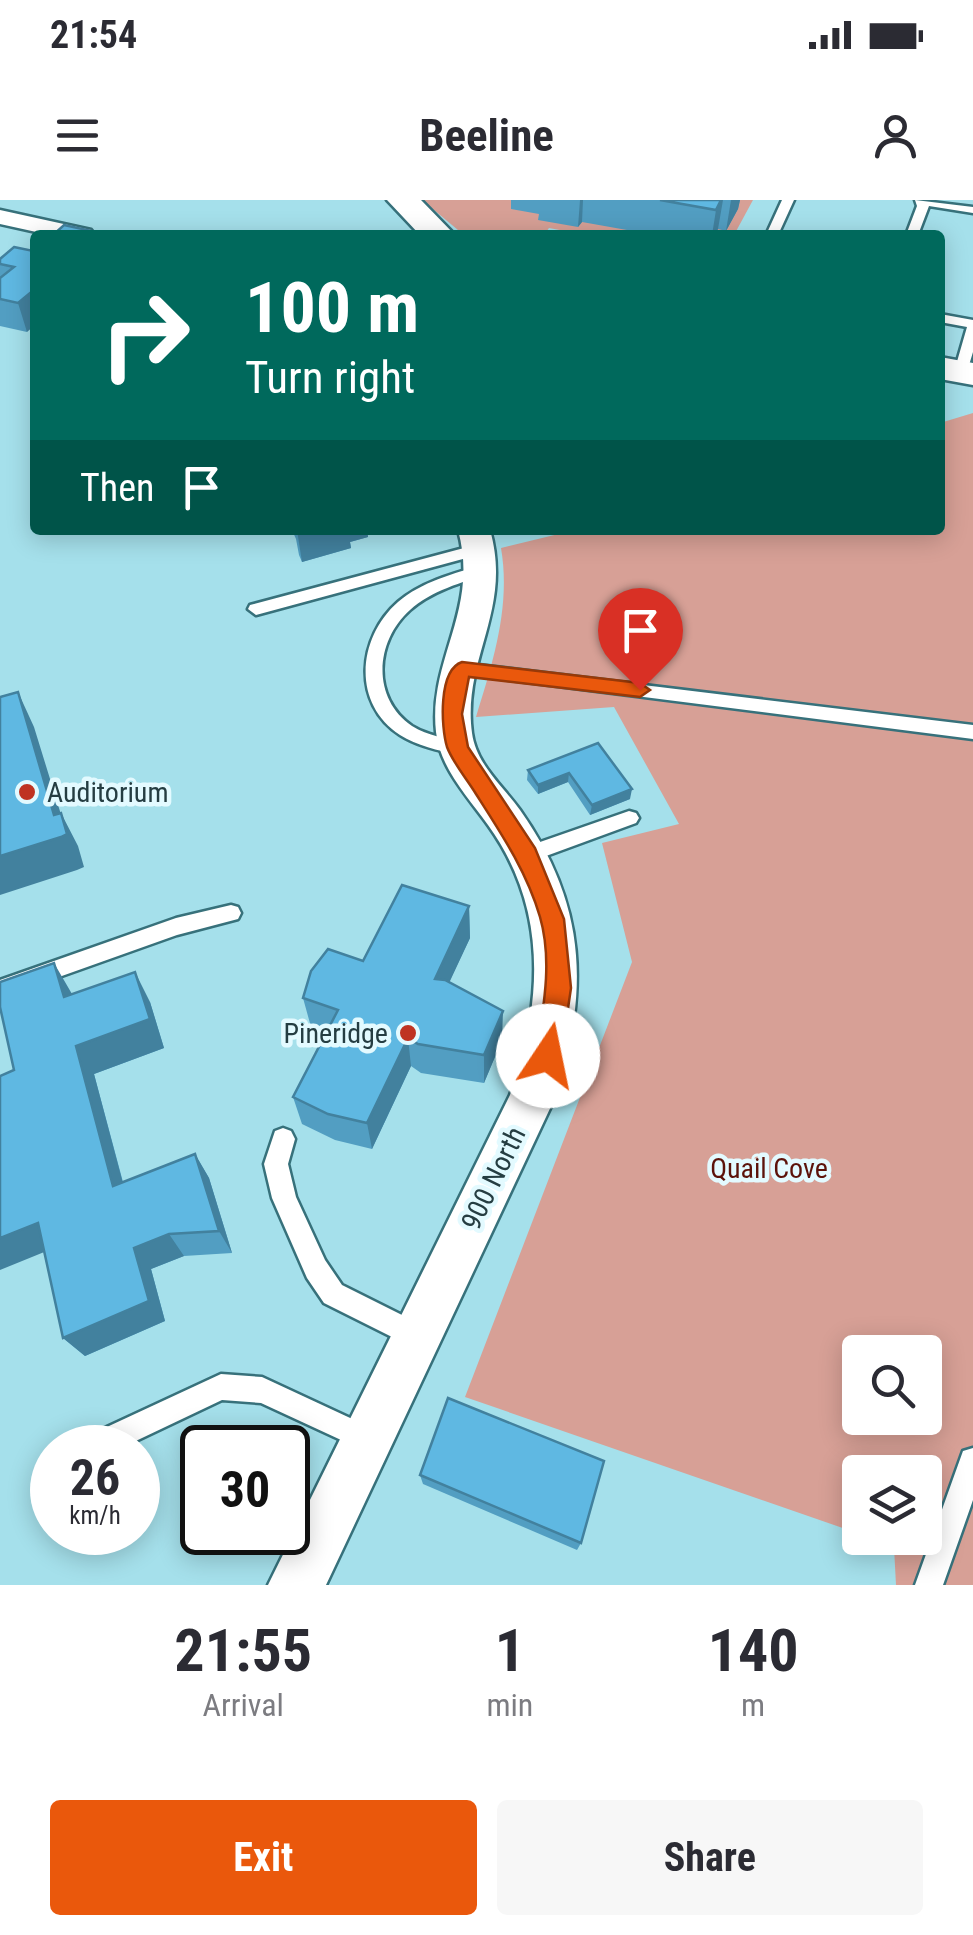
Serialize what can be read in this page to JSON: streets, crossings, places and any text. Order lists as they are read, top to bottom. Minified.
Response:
{"streets":{"street":["900 North"]},"parks":["Quail Cove"],"places":["Auditorium","Pineridge"],"page":{"status":"21:54","header":"Beeline","turn":["100 m","Turn right"],"then":"Then","speed":"26 km/h","limit":"30","eta":["21:55","Arrival","1","min","140","m"],"buttons":["Exit","Share"]}}
